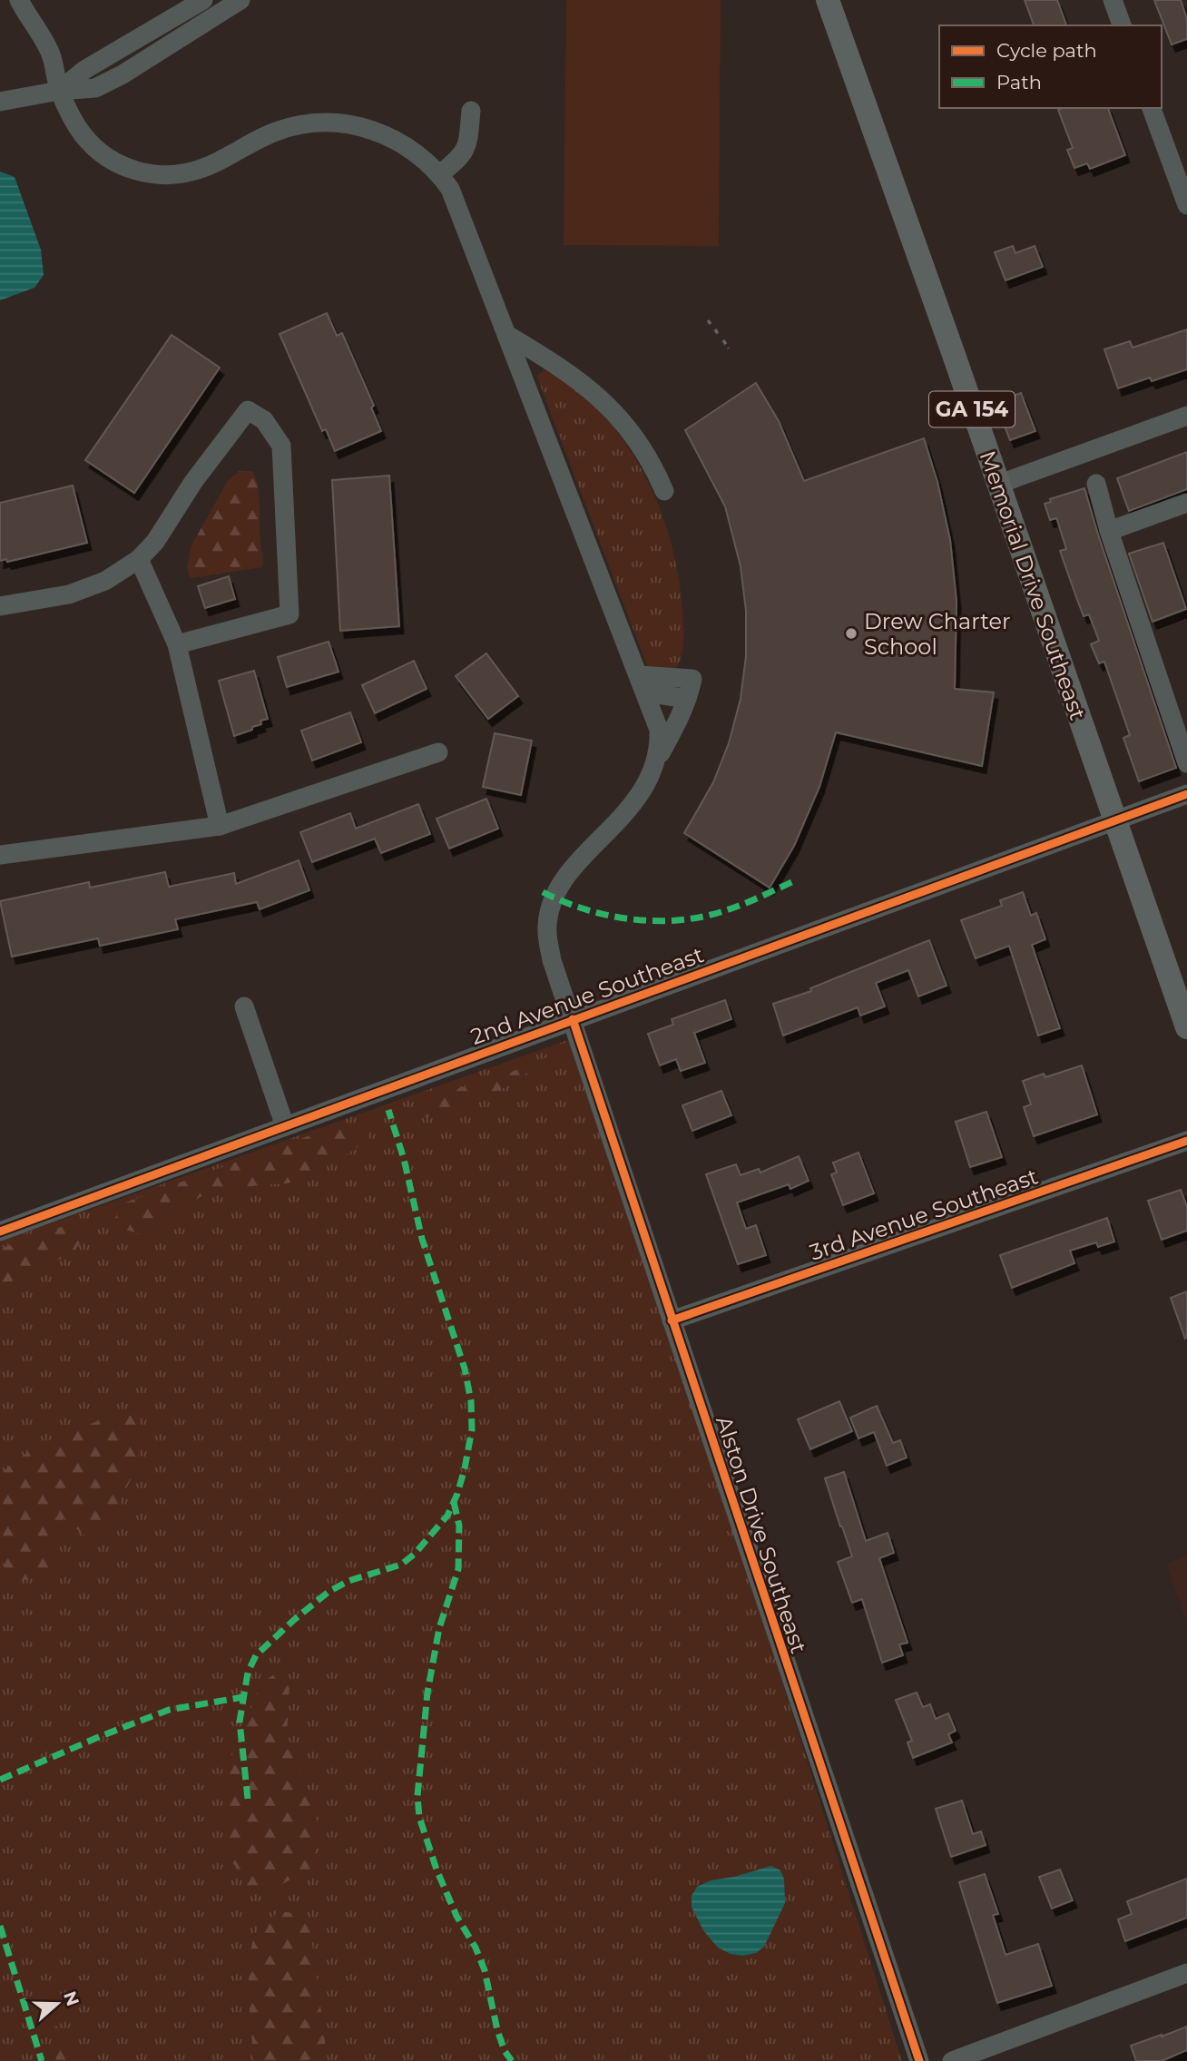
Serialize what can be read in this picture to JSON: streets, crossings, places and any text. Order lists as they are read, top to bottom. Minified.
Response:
{"streets":{"main road":["GA 154","Memorial Drive Southeast"],"street":["2nd Avenue Southeast","3rd Avenue Southeast","Alston Drive Southeast"]},"crossings":[["Memorial Drive Southeast","2nd Avenue Southeast"],["2nd Avenue Southeast","Alston Drive Southeast"],["3rd Avenue Southeast","Alston Drive Southeast"]],"places":["Drew Charter School"],"legend":["Cycle path","Path"],"north":"right"}
